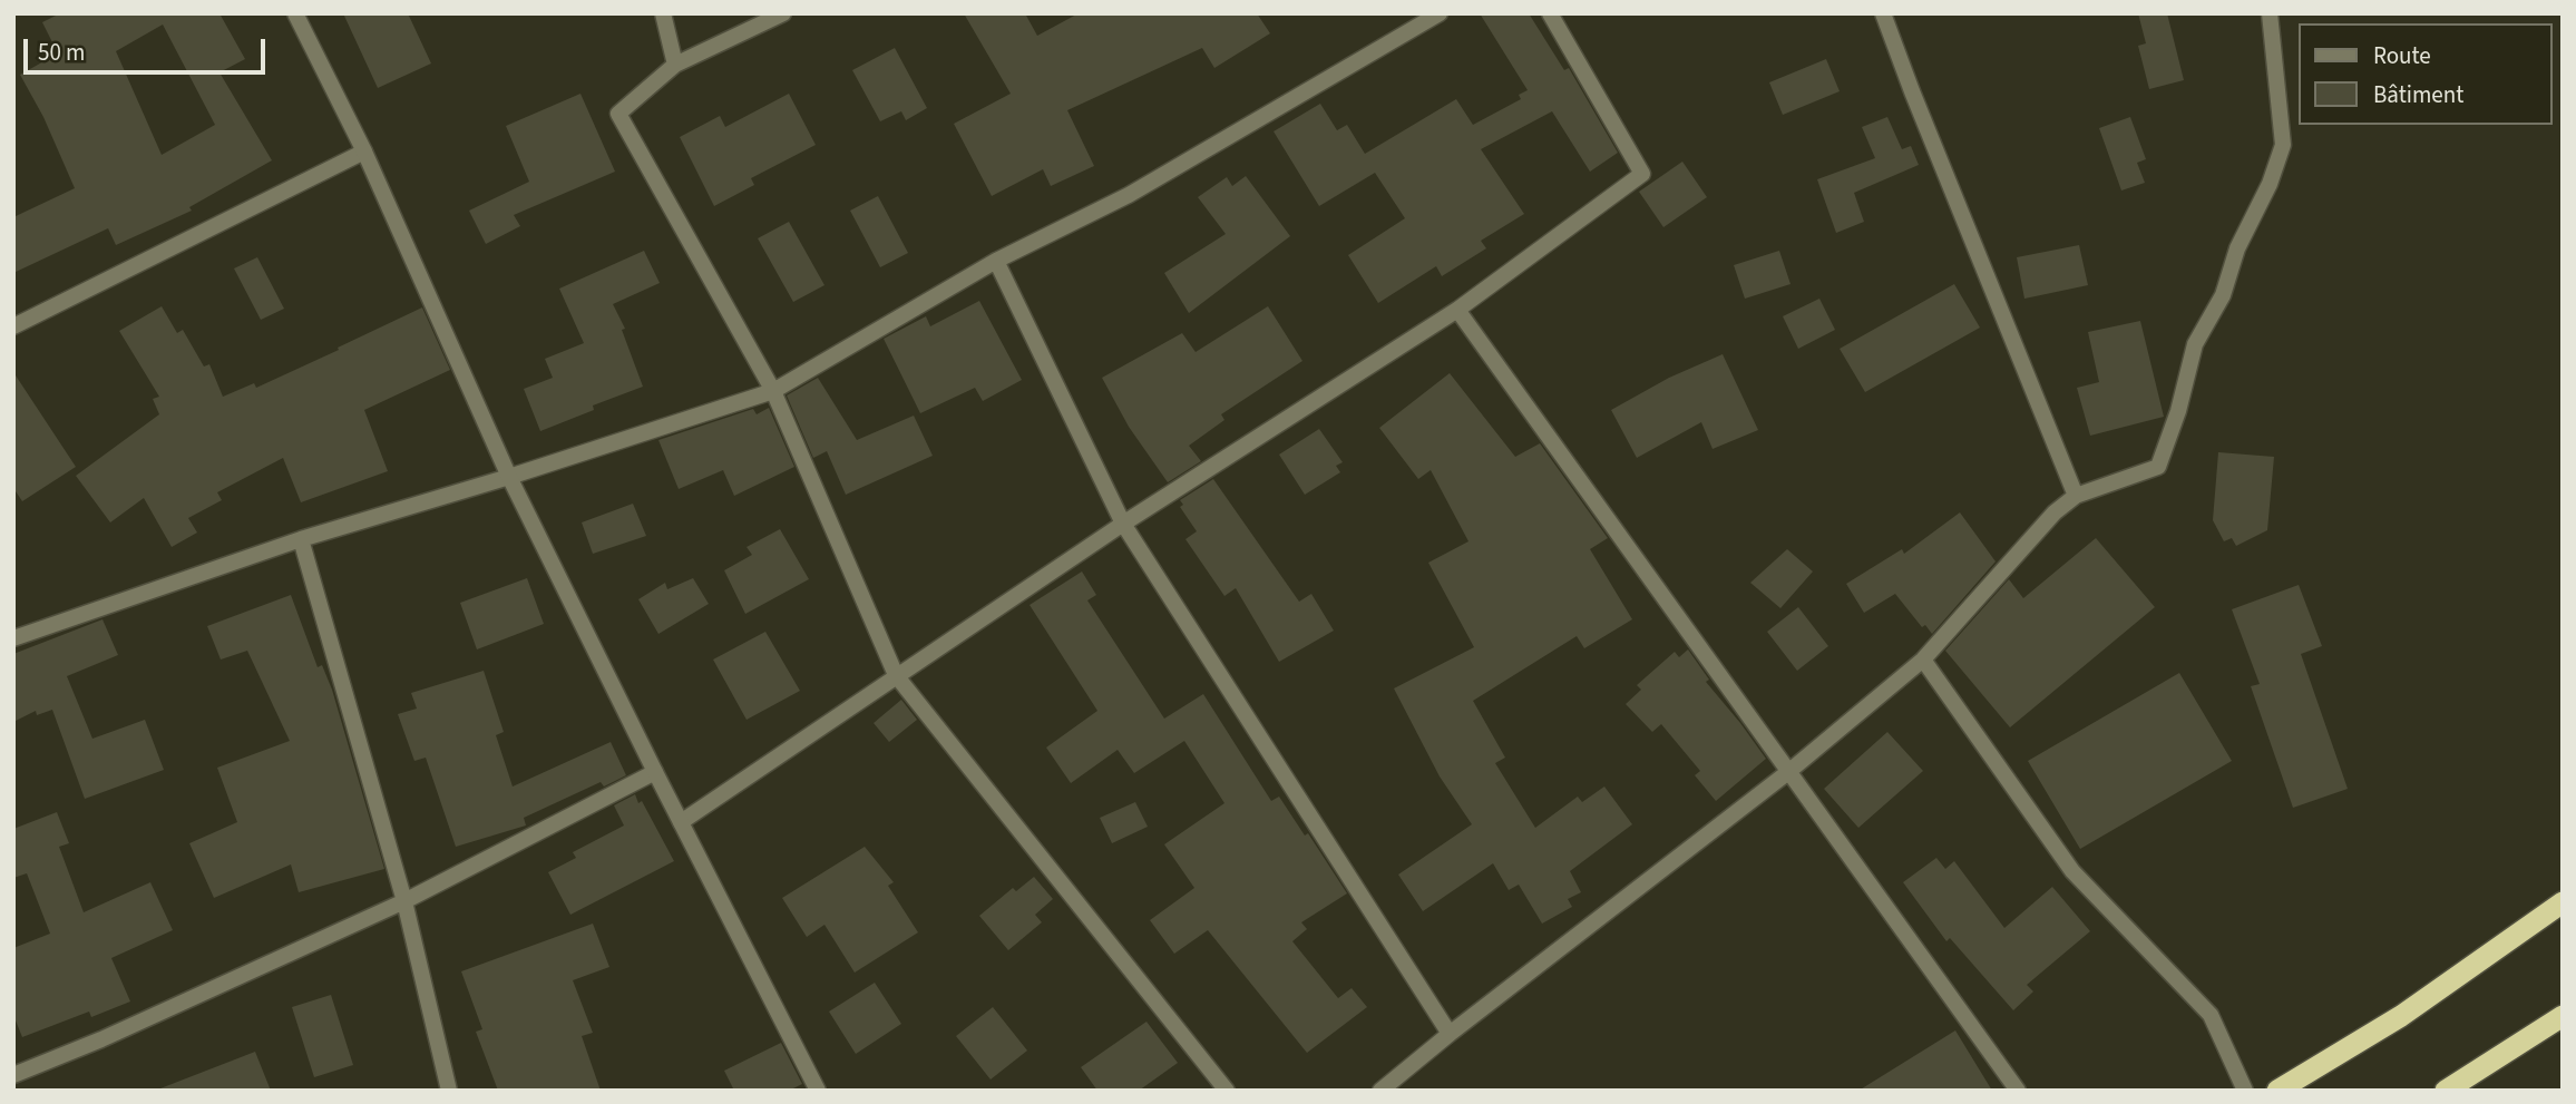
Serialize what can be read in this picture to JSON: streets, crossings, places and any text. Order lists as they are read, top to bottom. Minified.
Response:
{"legend":["Route","Bâtiment"],"scale_bar":"50 m"}
